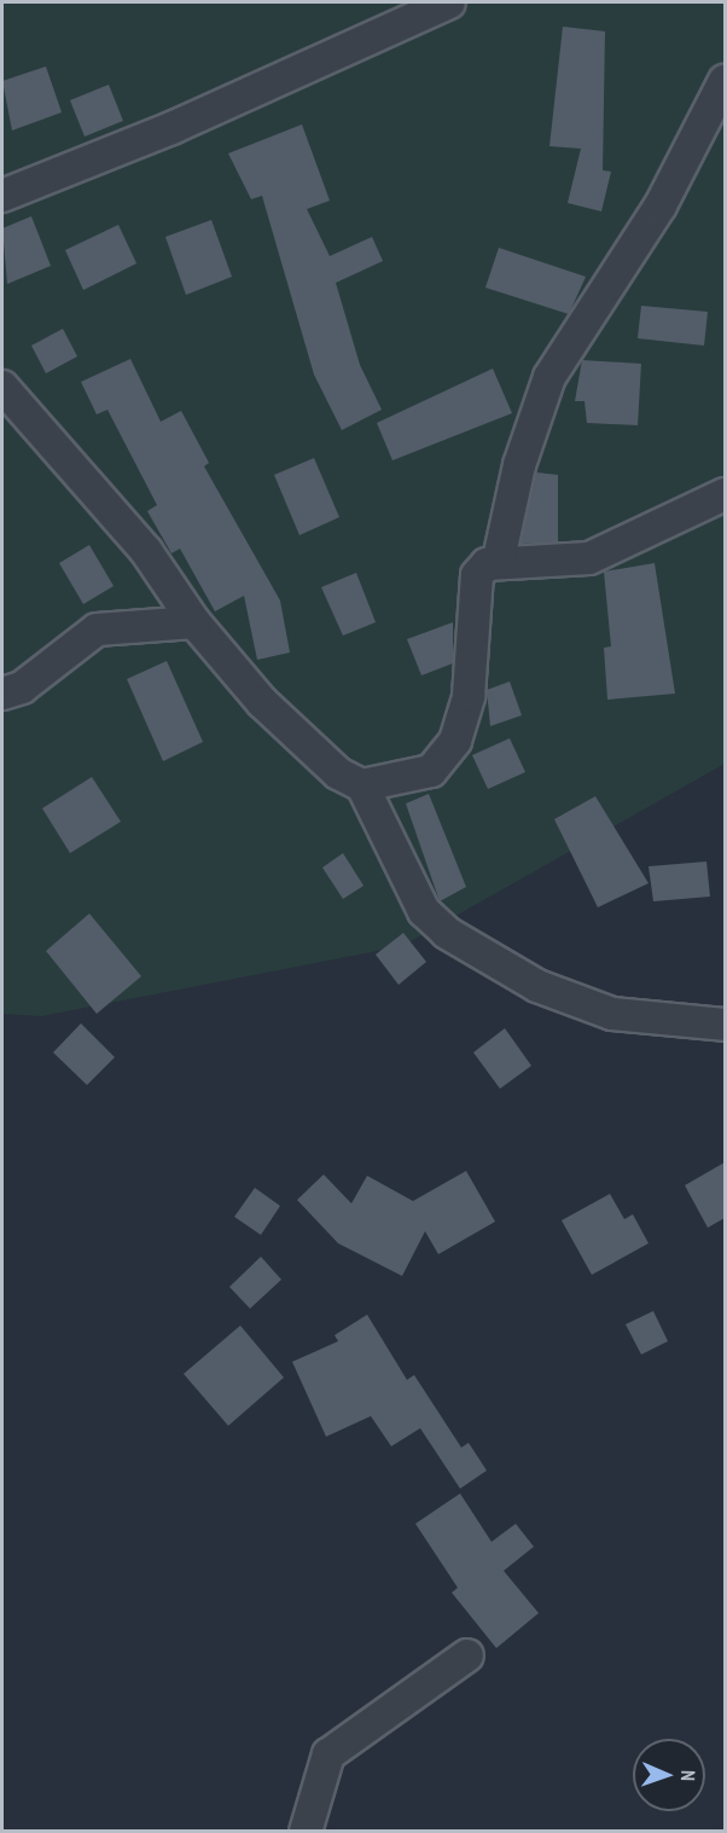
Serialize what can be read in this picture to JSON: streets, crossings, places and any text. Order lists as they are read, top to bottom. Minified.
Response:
{"north":"right"}
